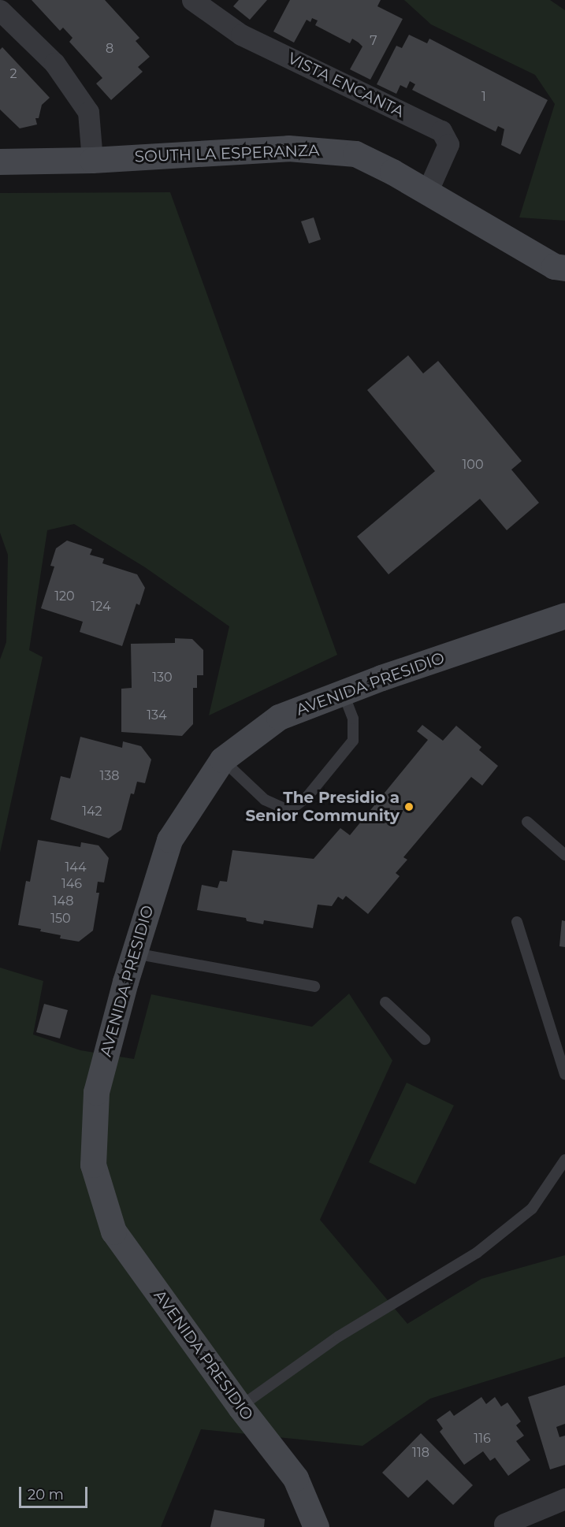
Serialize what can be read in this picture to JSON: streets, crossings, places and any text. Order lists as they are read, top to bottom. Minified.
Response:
{"streets":{"street":["VISTA ENCANTA","SOUTH LA ESPERANZA","AVENIDA PRESIDIO"]},"crossings":[["VISTA ENCANTA","SOUTH LA ESPERANZA"]],"places":["The Presidio a Senior Community"],"house_numbers":["7","8","2","1","100","120","124","130","134","138","142","144","146","148","150","116","118"],"scale_bar":"20 m"}
